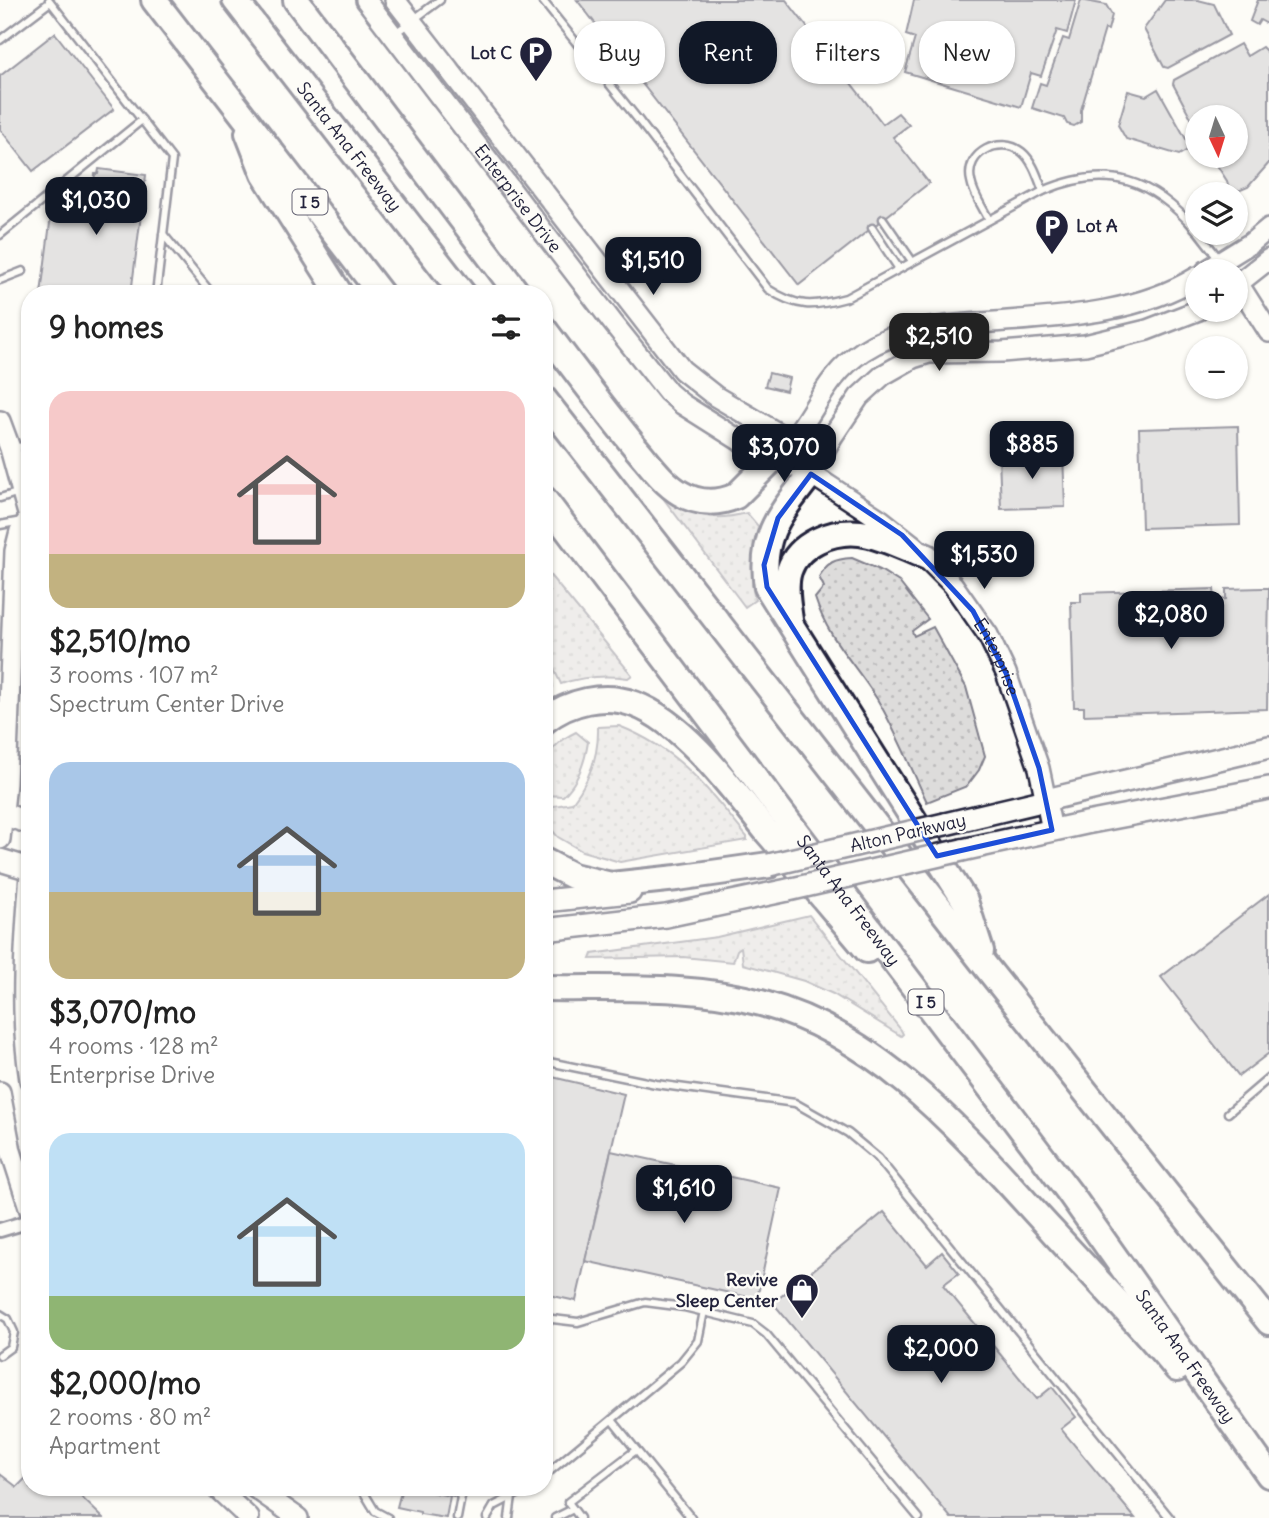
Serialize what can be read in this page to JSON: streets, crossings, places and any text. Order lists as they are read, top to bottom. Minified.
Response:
{"streets":{"highway":["Santa Ana Freeway","I 5"],"main road":["Alton Parkway"],"street":["Enterprise Drive","Enterprise"]},"crossings":[["Enterprise Drive","Enterprise"],["Enterprise","Alton Parkway"]],"places":{"parking":["Lot C","Lot A"],"shop":["Revive Sleep Center"]},"north":"bottom","page":{"chip":["Buy","Rent","Filters","New"],"map_buttons":["+","−"],"price":["$1,030","$1,510","$2,510","$885","$3,070","$1,530","$2,080","$1,610","$2,000"],"heading":"9 homes","list":[{"name":"$2,510/mo","note":"3 rooms · 107 m² · Spectrum Center Drive"},{"name":"$3,070/mo","note":"4 rooms · 128 m² · Enterprise Drive"},{"name":"$2,000/mo","note":"2 rooms · 80 m² · Apartment"}]}}
